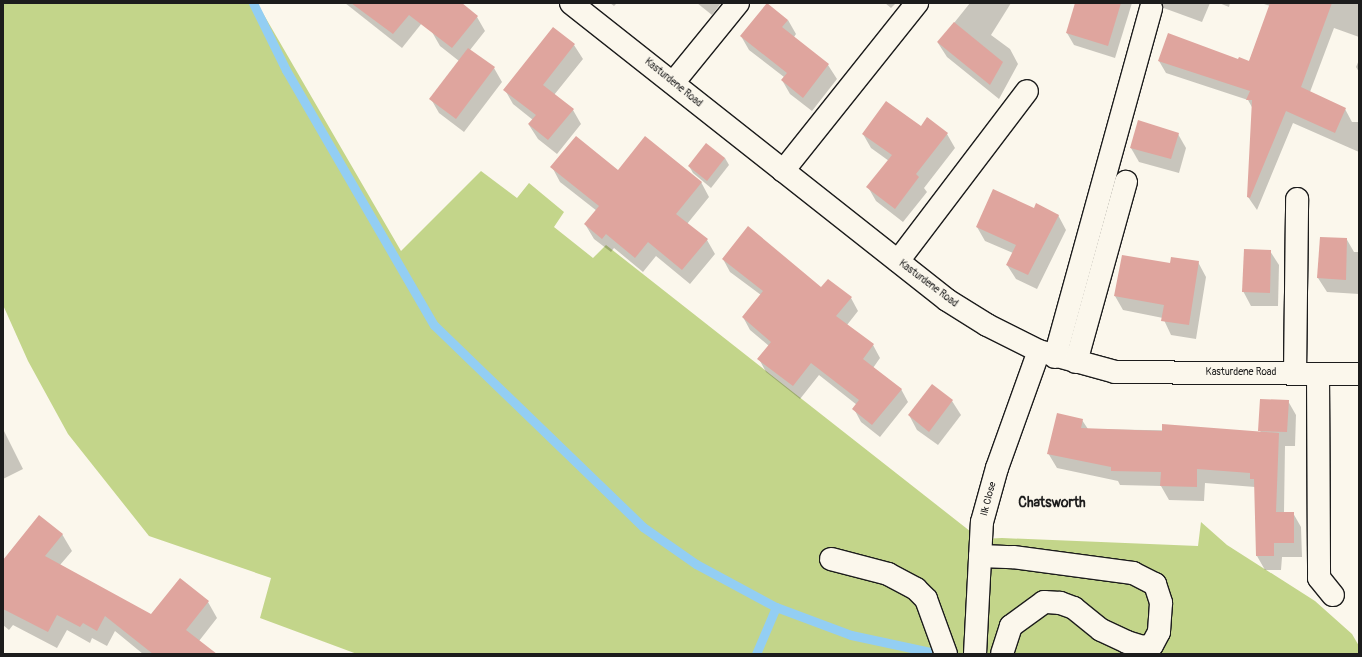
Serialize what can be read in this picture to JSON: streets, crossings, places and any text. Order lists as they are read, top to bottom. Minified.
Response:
{"streets":{"street":["Kasturdene Road","Ilk Close"]},"crossings":[["Kasturdene Road","Ilk Close"]],"districts":["Chatsworth"]}
